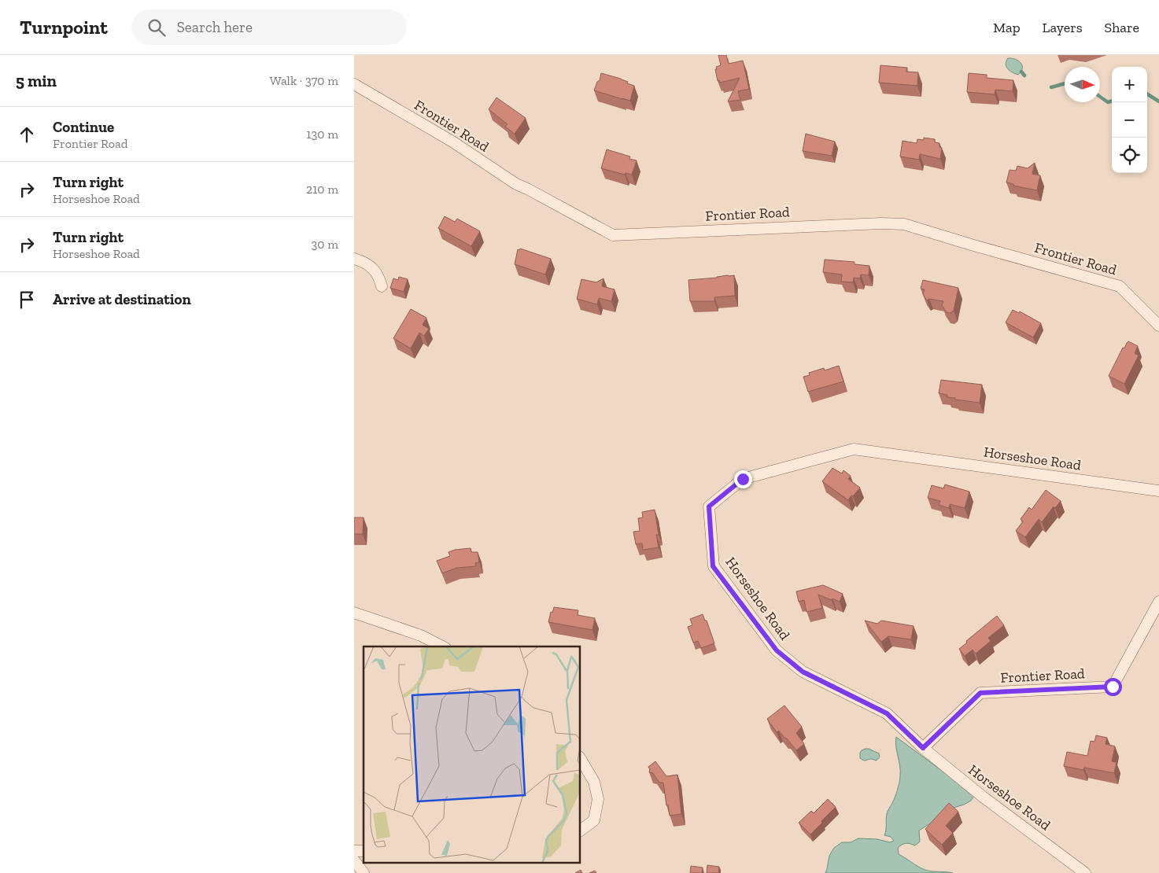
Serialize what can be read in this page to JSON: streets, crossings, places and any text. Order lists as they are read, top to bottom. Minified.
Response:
{"streets":{"street":["Frontier Road","Horseshoe Road"]},"crossings":[["Frontier Road","Horseshoe Road"]],"north":"right","page":{"header":"Turnpoint","search":"Search here","nav":["Map","Layers","Share"],"heading":["5 min","Walk · 370 m"],"map_buttons":["+","−"],"list":[["Continue","Frontier Road","130 m"],["Turn right","Horseshoe Road","210 m"],["Turn right","Horseshoe Road","30 m"],"Arrive at destination"]}}
